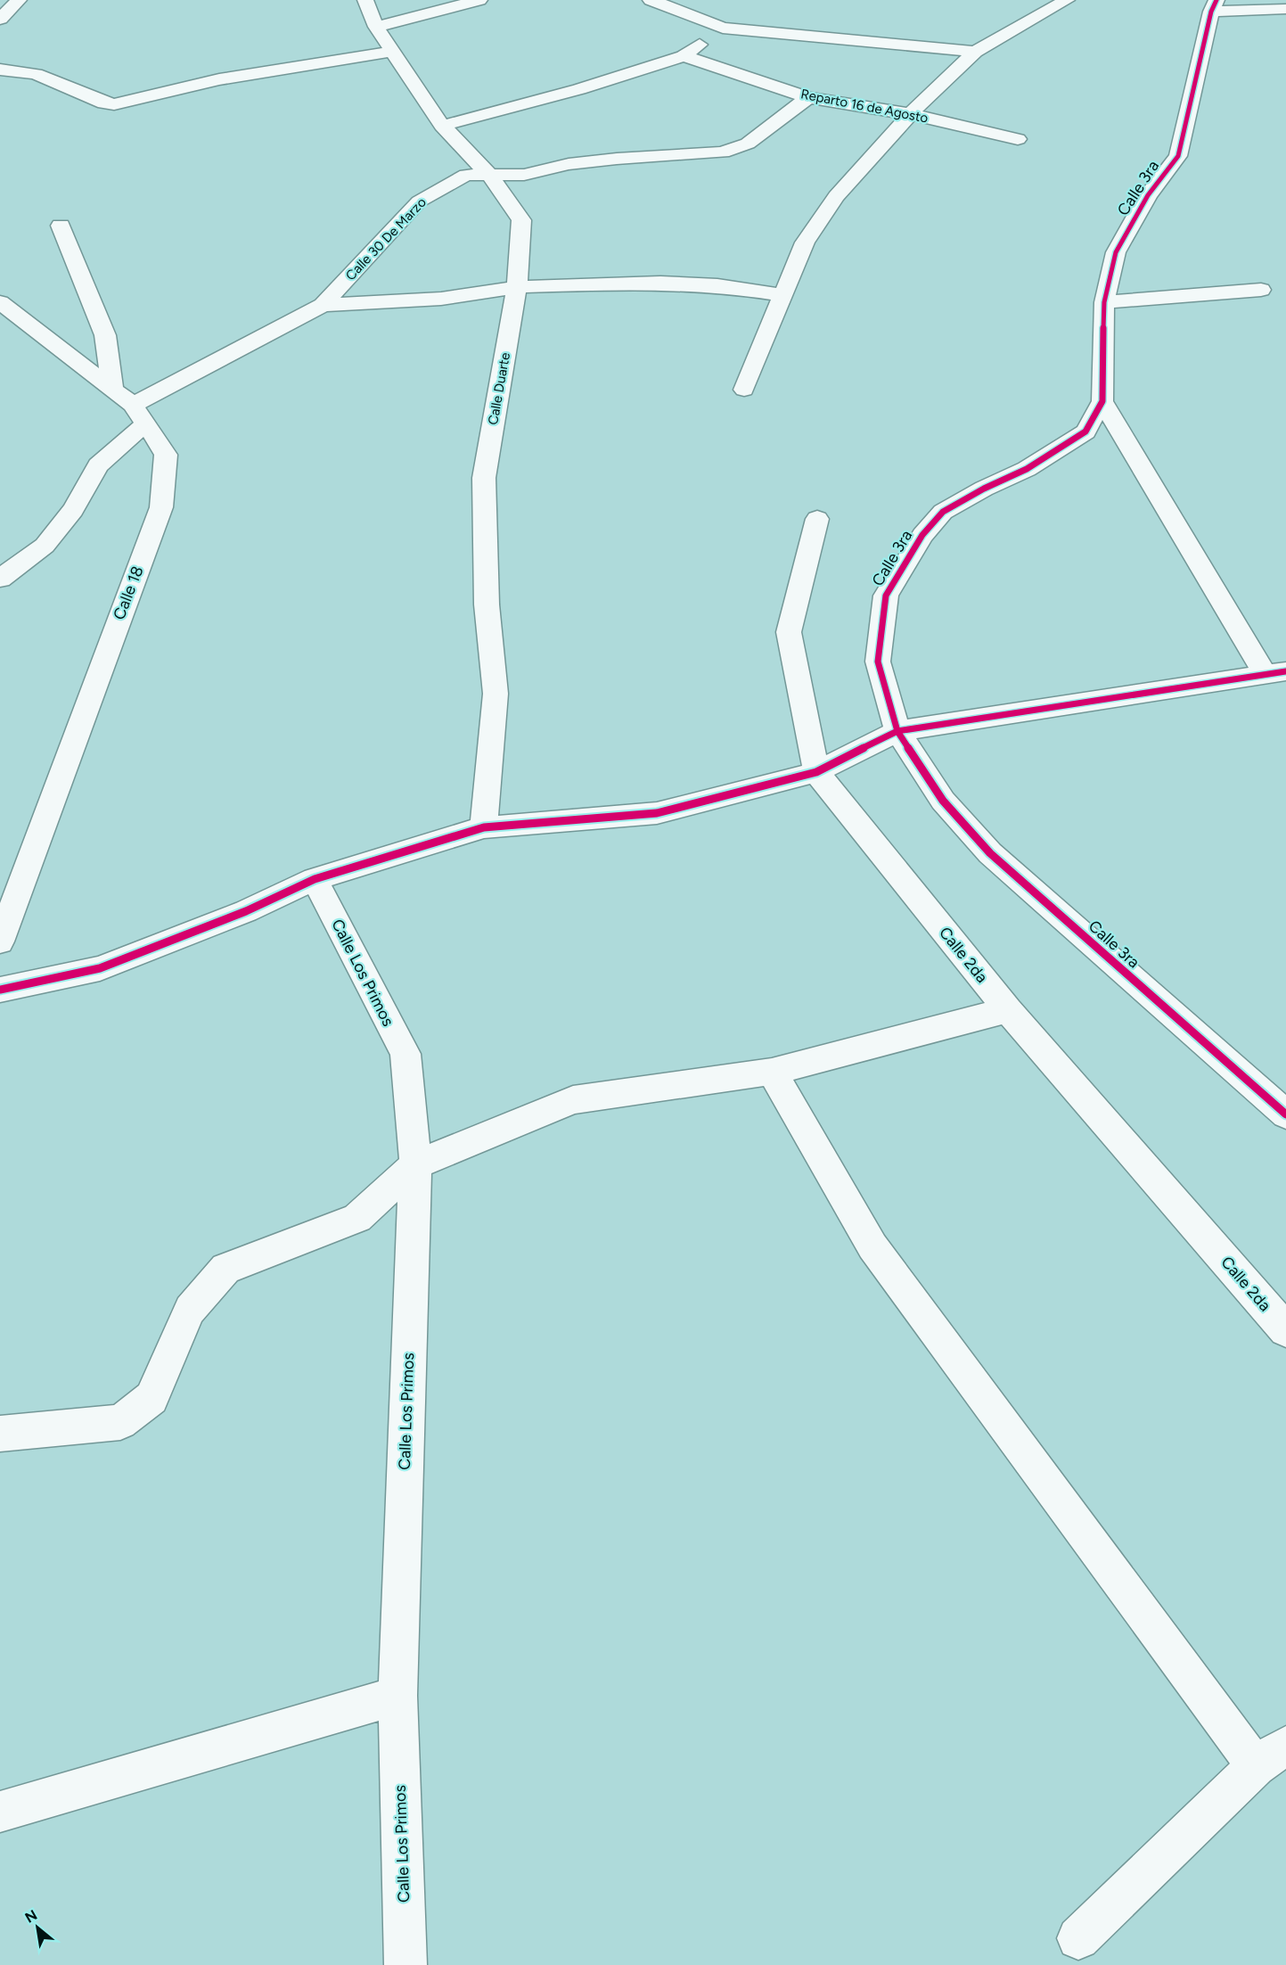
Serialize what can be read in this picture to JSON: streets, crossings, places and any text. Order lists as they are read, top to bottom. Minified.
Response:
{"streets":{"street":["Reparto 16 de Agosto","Calle 3ra","Calle 30 De Marzo","Calle Duarte","Calle 18","Calle 2da","Calle Los Primos"]},"crossings":[["Reparto 16 de Agosto","Calle 30 De Marzo"],["Calle 30 De Marzo","Calle Duarte"],["Calle 30 De Marzo","Calle 18"]],"north":"top left"}
